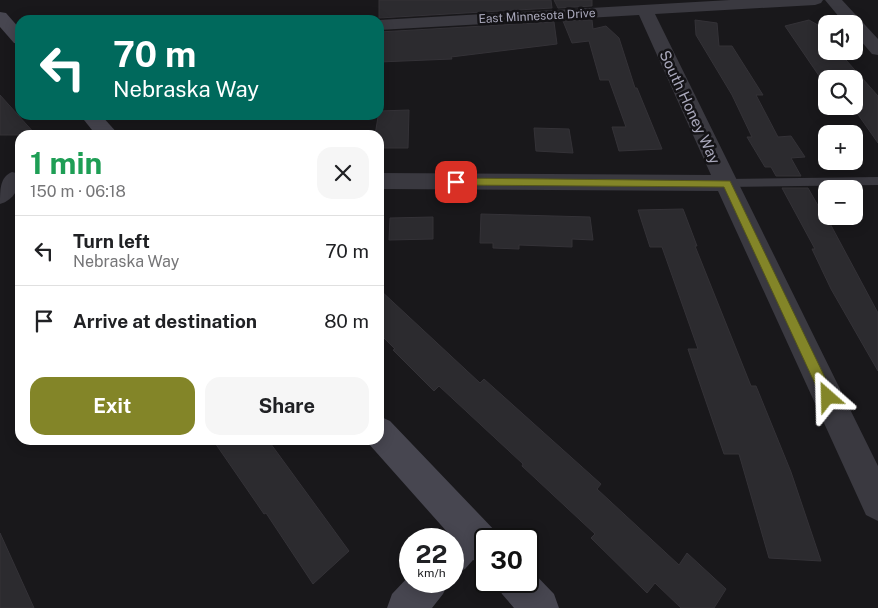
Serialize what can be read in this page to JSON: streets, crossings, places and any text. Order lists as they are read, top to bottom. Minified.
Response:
{"streets":{"street":["East Minnesota Drive","South Honey Way"]},"crossings":[["East Minnesota Drive","South Honey Way"]],"page":{"map_buttons":["+","−"],"turn":["70 m","Nebraska Way"],"heading":["1 min","150 m · 06:18"],"list":[{"name":"Turn left","note":"Nebraska Way","value":"70 m"},{"name":"Arrive at destination","value":"80 m"}],"buttons":["Exit","Share"],"speed":"22 km/h","limit":"30"}}
